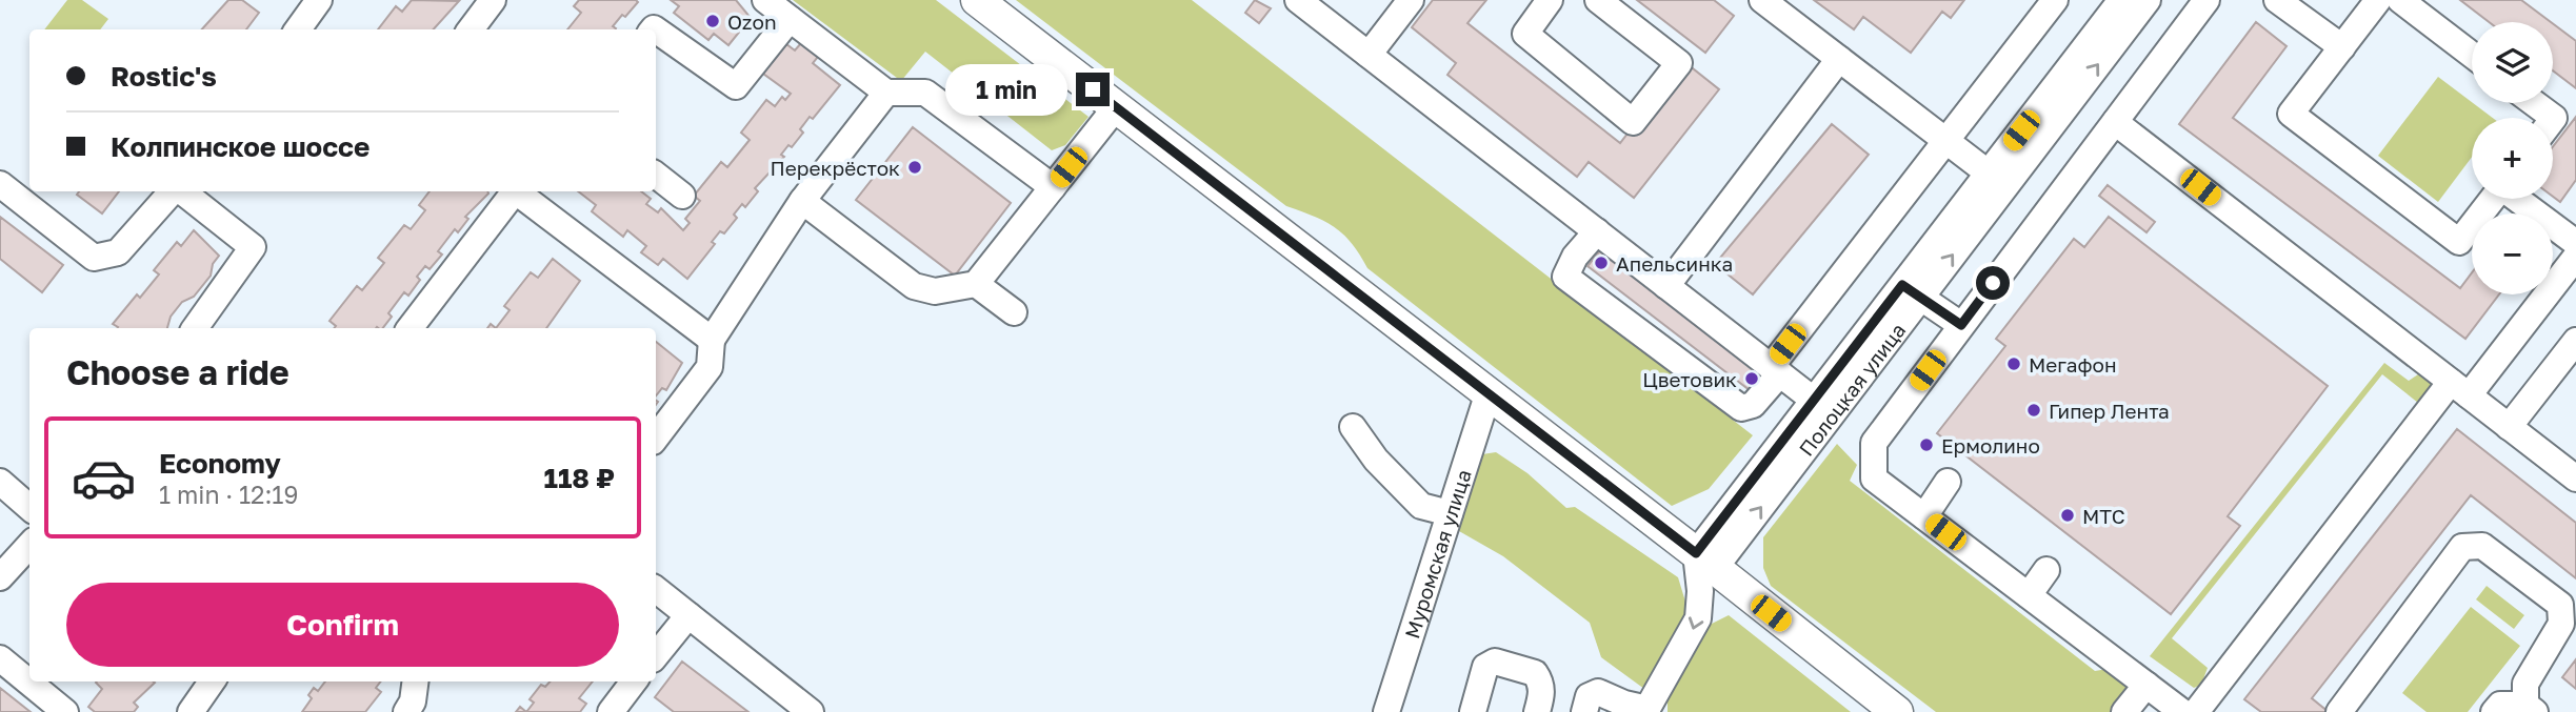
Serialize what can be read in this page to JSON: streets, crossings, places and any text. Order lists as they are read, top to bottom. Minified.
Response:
{"streets":{"street":["Полоцкая улица","Муромская улица"]},"places":["Ozon","Перекрёсток","Апельсинка","Мегафон","Цветовик","Гипер Лента","Ермолино","МТС"],"page":{"map_buttons":["+","−"],"banner":["Rostic's","Колпинское шоссе"],"bubble":"1 min","heading":"Choose a ride","list":[{"name":"Economy","note":"1 min · 12:19","value":"118 ₽"}],"buttons":"Confirm"}}
